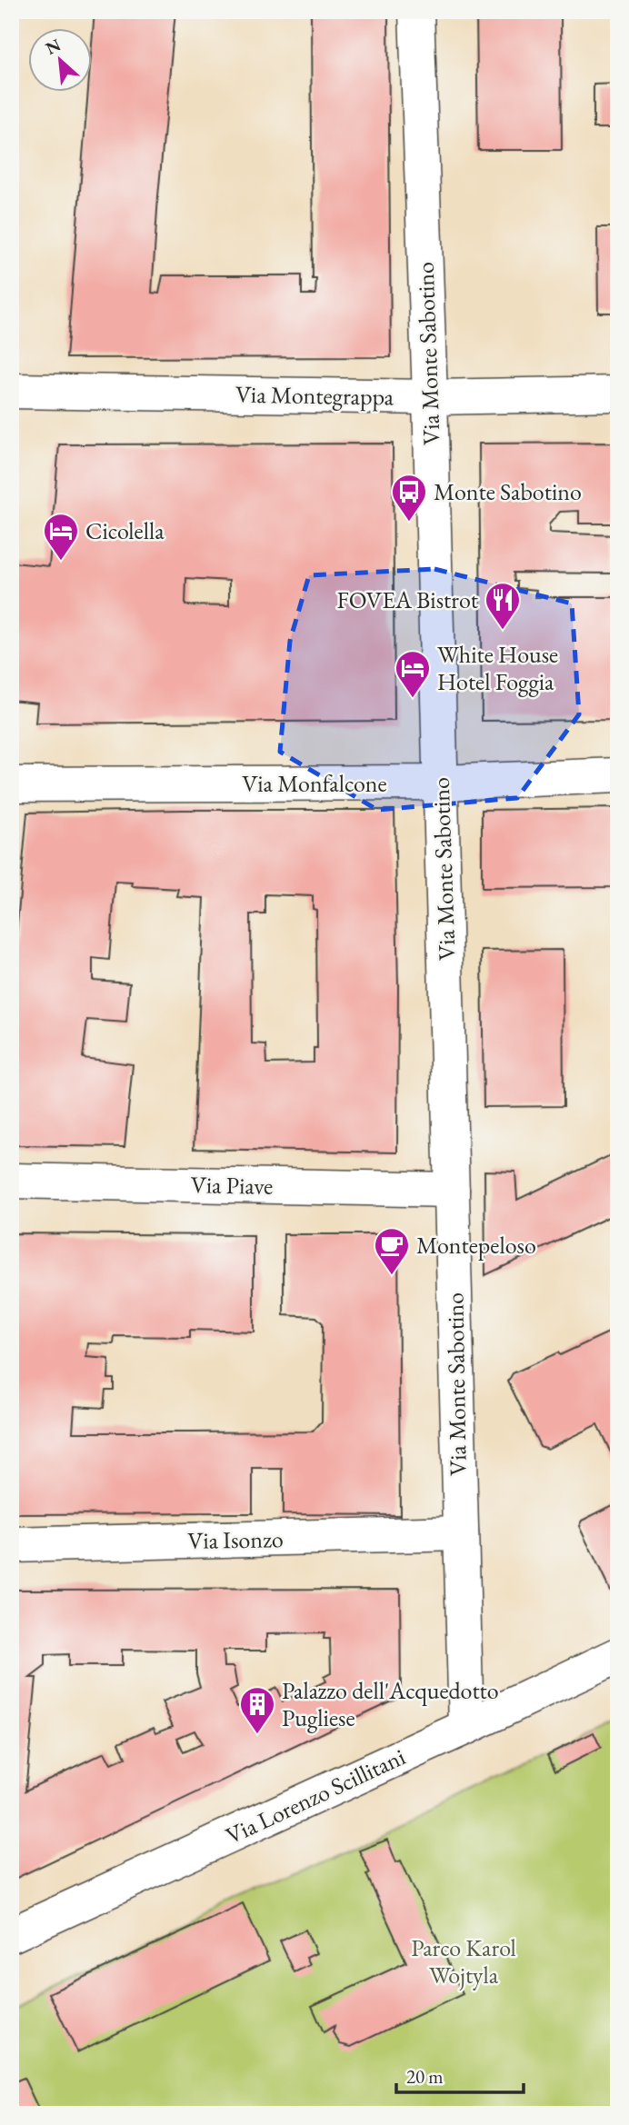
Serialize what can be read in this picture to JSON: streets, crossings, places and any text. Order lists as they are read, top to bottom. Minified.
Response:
{"streets":{"street":["Via Monte Sabotino","Via Montegrappa","Via Monfalcone","Via Piave","Via Isonzo","Via Lorenzo Scillitani"]},"crossings":[["Via Monte Sabotino","Via Montegrappa"],["Via Monte Sabotino","Via Monfalcone"],["Via Monte Sabotino","Via Piave"],["Via Monte Sabotino","Via Isonzo"],["Via Monte Sabotino","Via Lorenzo Scillitani"]],"parks":["Parco Karol Wojtyla"],"places":{"bus stop":["Monte Sabotino"],"hotel":["Cicolella","White House Hotel Foggia"],"restaurant":["FOVEA Bistrot"],"cafe":["Montepeloso"],"building":["Palazzo dell'Acquedotto Pugliese"]},"scale_bar":"20 m","north":"top left"}
